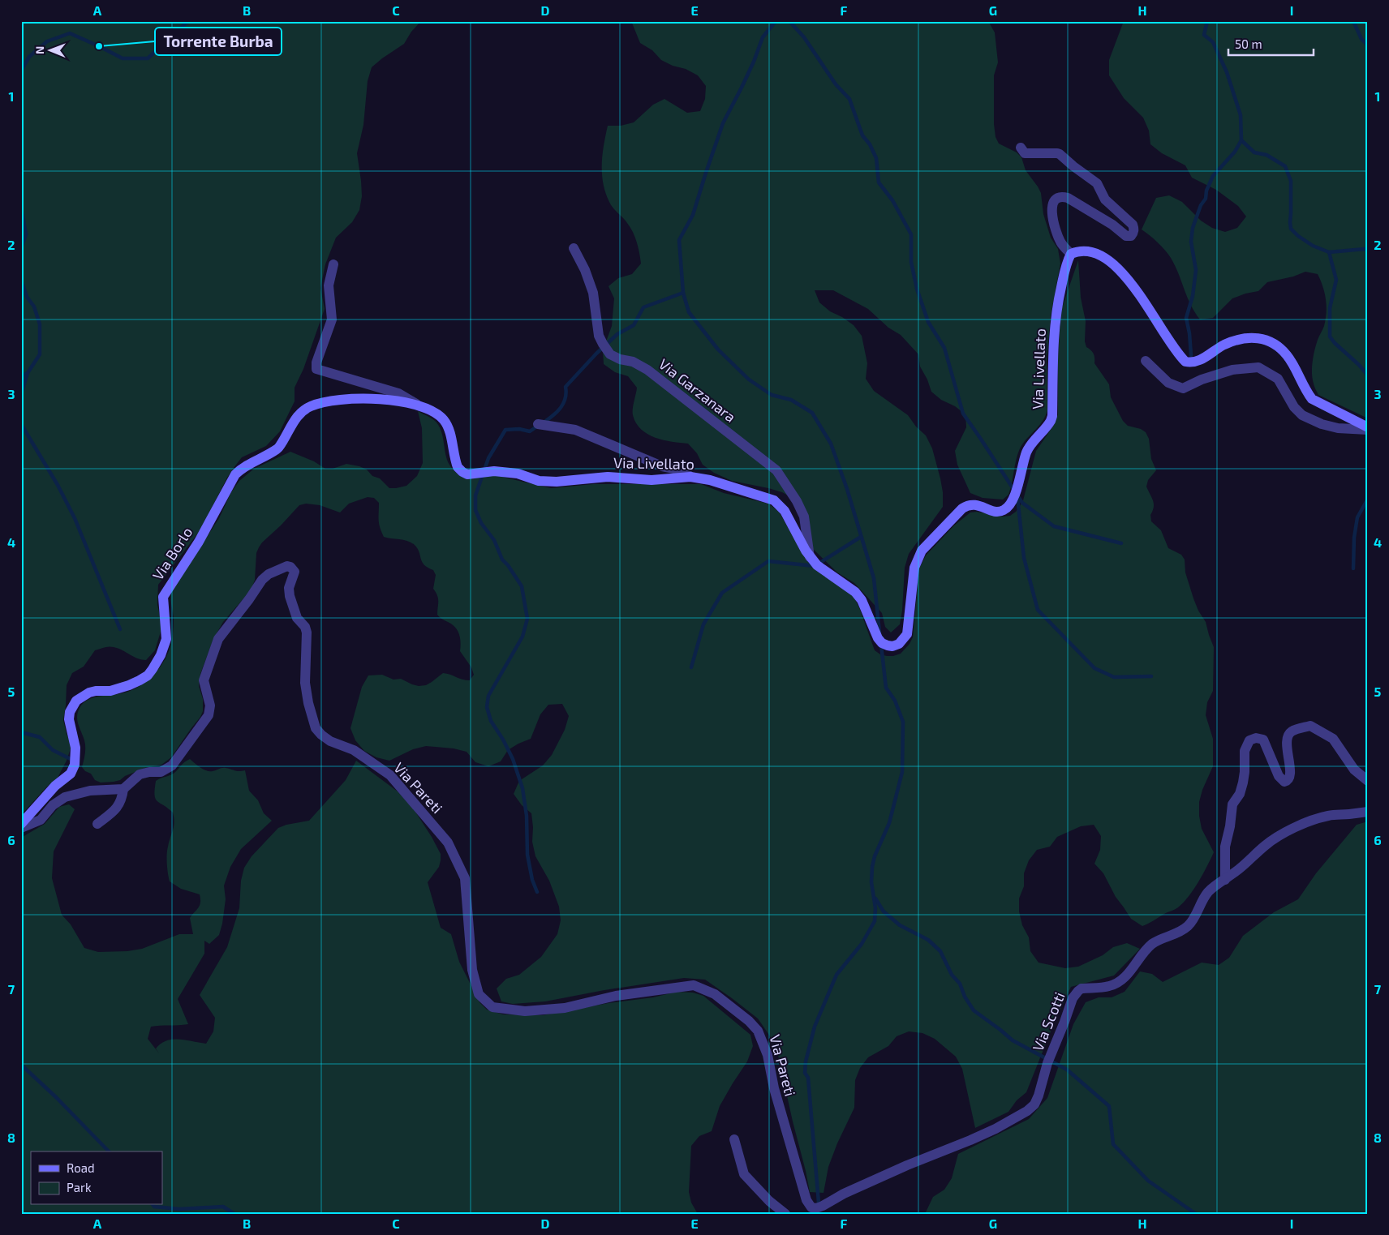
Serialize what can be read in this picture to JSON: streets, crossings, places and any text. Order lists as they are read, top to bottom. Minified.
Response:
{"streets":{"main road":["Via Livellato","Via Borlo"],"street":["Via Garzanara","Via Pareti","Via Scotti"]},"crossings":[["Via Livellato","Via Garzanara"],["Via Livellato","Via Borlo"],["Via Pareti","Via Scotti"]],"places":["Torrente Burba"],"legend":["Road","Park"],"scale_bar":"50 m","north":"left","grid":{"columns":["A","B","C","D","E","F","G","H","I"],"rows":["1","2","3","4","5","6","7","8"]}}
